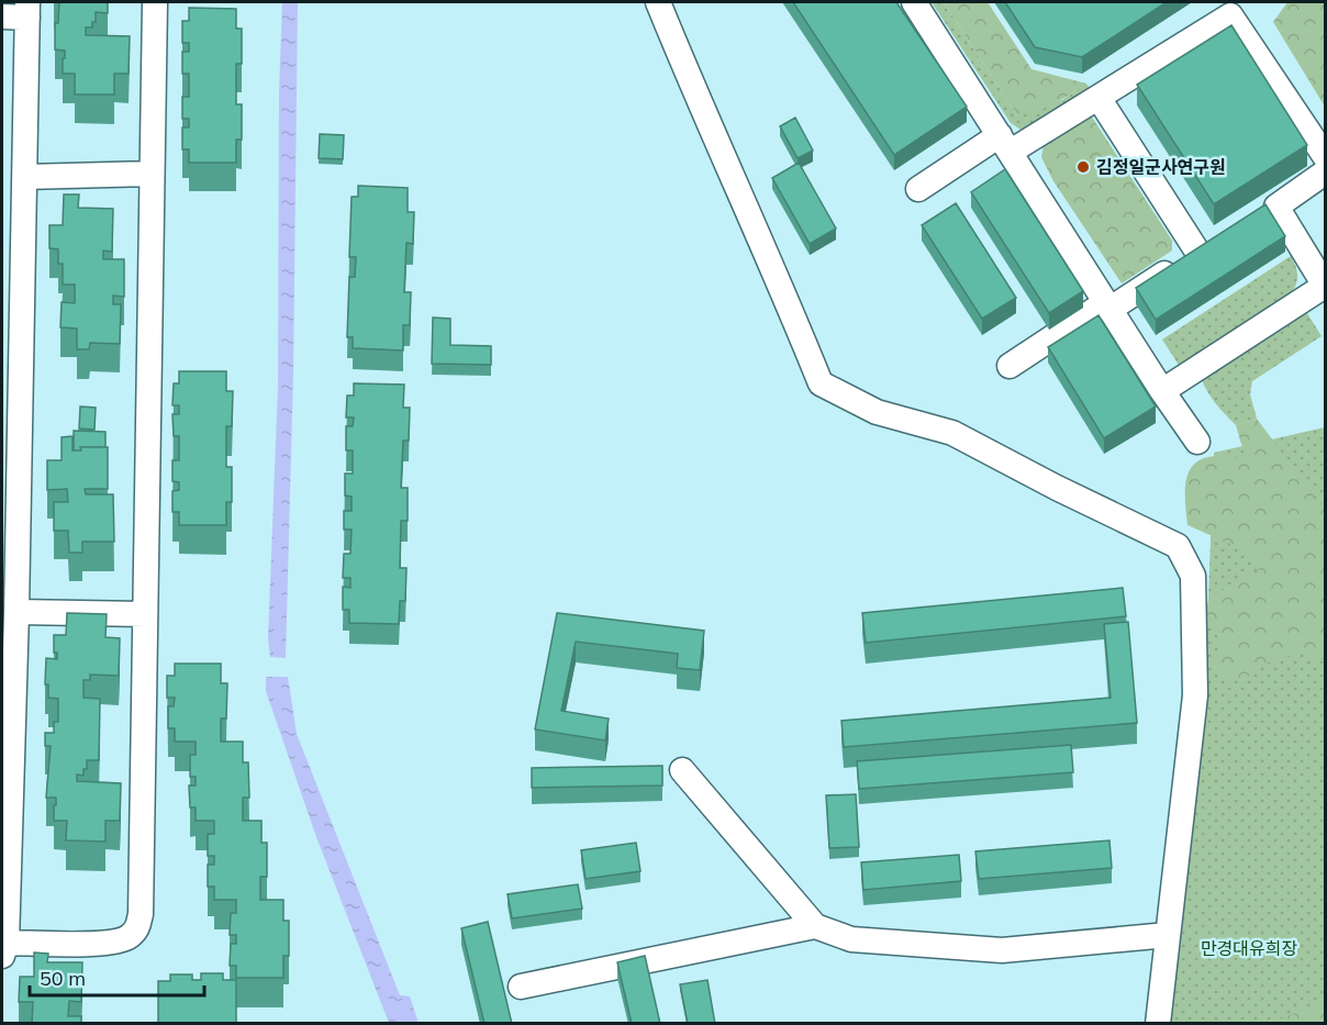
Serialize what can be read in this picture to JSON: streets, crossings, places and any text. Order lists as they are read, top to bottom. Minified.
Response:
{"parks":["만경대유희장"],"places":["김정일군사연구원"],"scale_bar":"50 m"}
